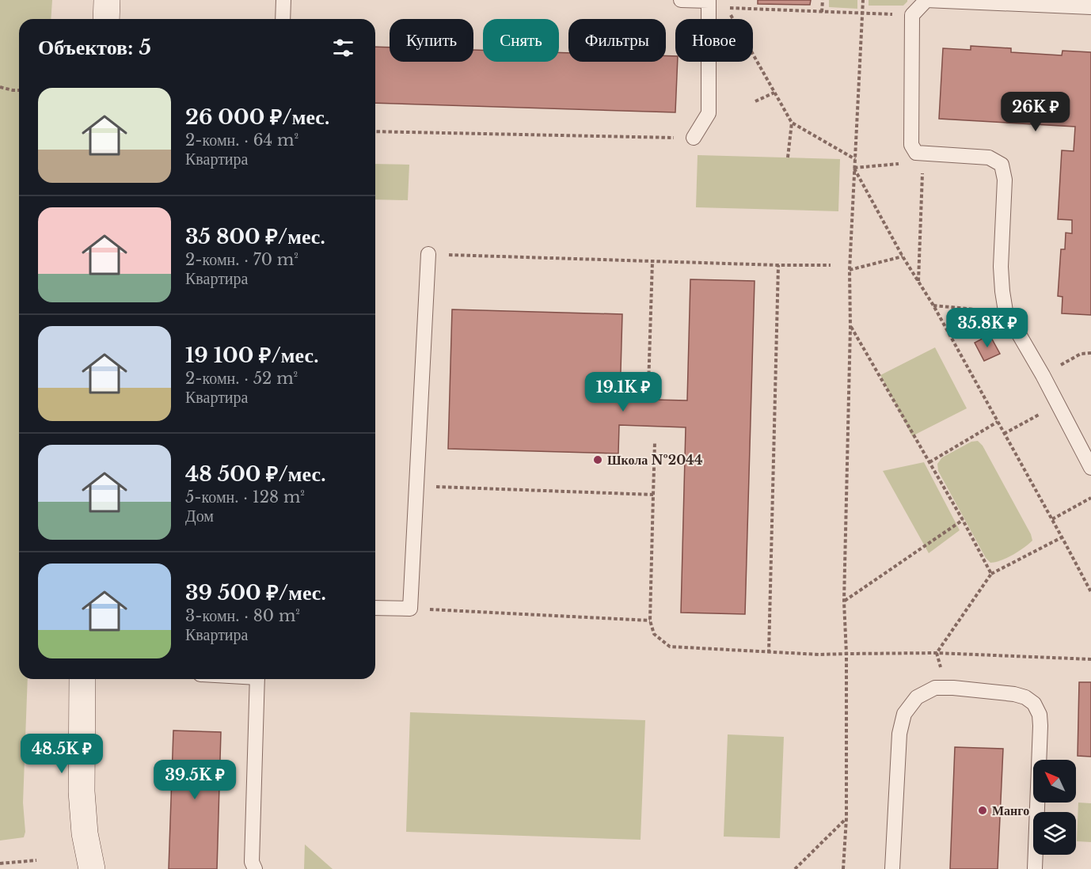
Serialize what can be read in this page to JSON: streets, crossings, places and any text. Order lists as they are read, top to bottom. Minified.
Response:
{"places":["Школа №2044","Манго"],"north":"top left","page":{"chip":["Купить","Снять","Фильтры","Новое"],"heading":"Объектов: 5","list":[{"name":"26 000 ₽/мес.","note":"2-комн. · 64 m² · Квартира"},{"name":"35 800 ₽/мес.","note":"2-комн. · 70 m² · Квартира"},{"name":"19 100 ₽/мес.","note":"2-комн. · 52 m² · Квартира"},{"name":"48 500 ₽/мес.","note":"5-комн. · 128 m² · Дом"},{"name":"39 500 ₽/мес.","note":"3-комн. · 80 m² · Квартира"}],"price":["26K ₽","35.8K ₽","19.1K ₽","48.5K ₽","39.5K ₽"]}}
